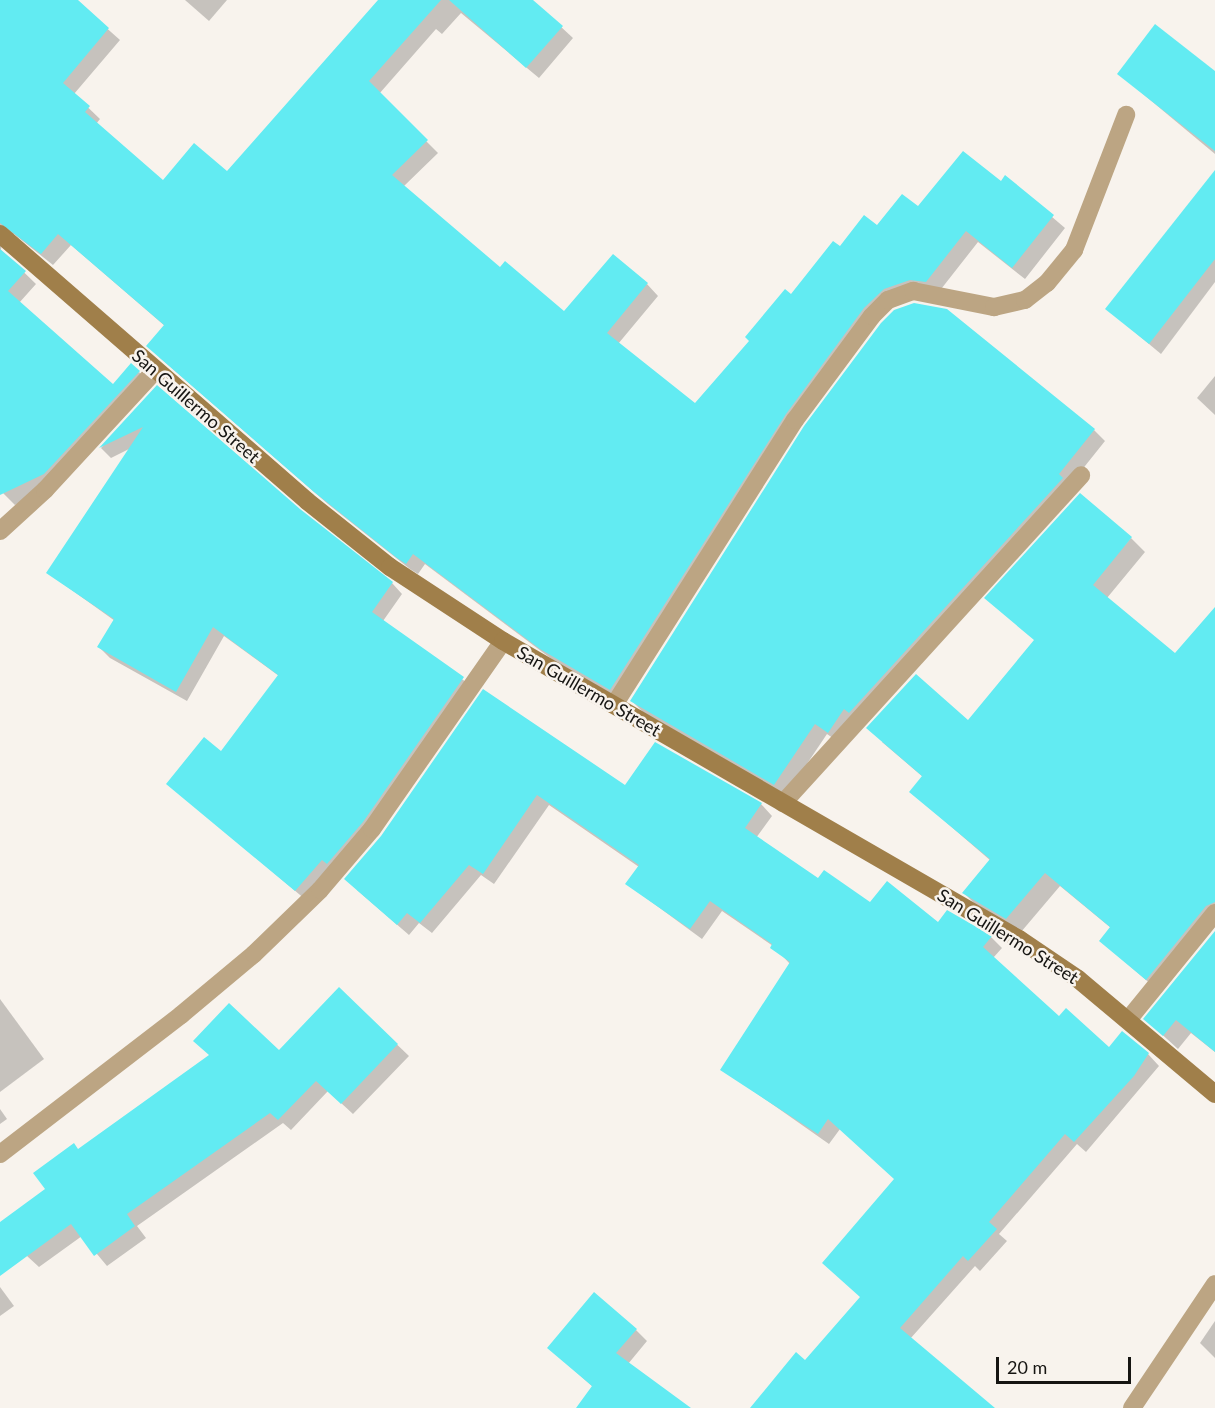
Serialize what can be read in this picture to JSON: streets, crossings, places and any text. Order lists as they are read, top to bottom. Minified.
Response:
{"streets":{"main road":["San Guillermo Street"]},"scale_bar":"20 m"}
